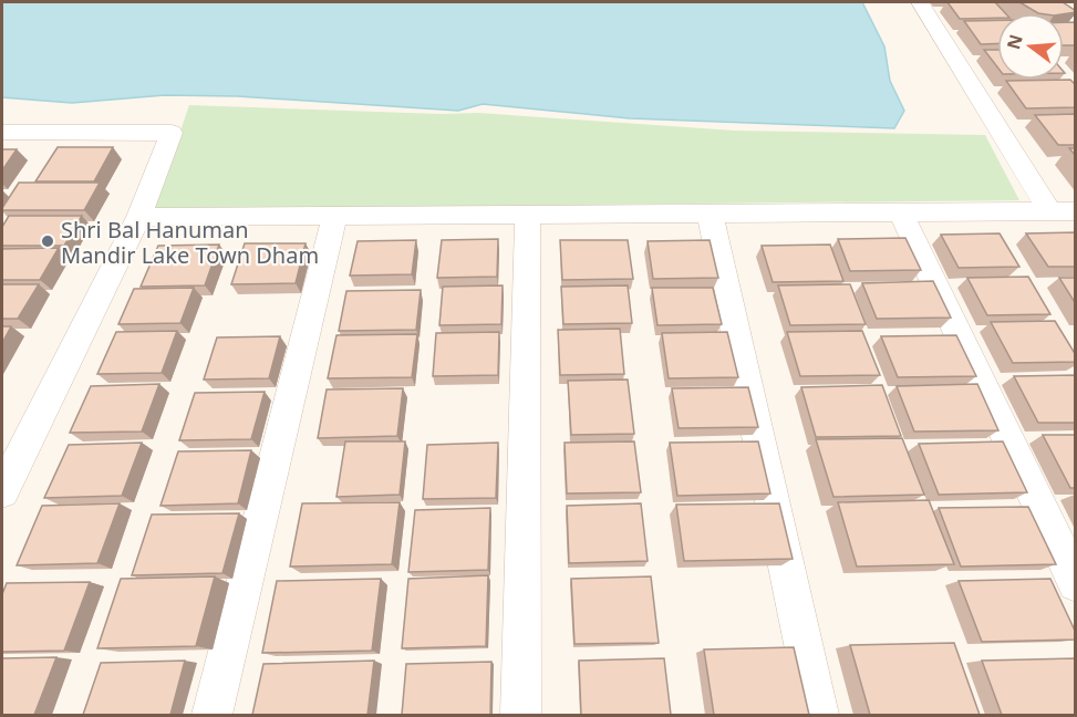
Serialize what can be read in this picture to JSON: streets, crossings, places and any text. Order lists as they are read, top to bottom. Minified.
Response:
{"places":["Shri Bal Hanuman Mandir Lake Town Dham"],"north":"left"}
